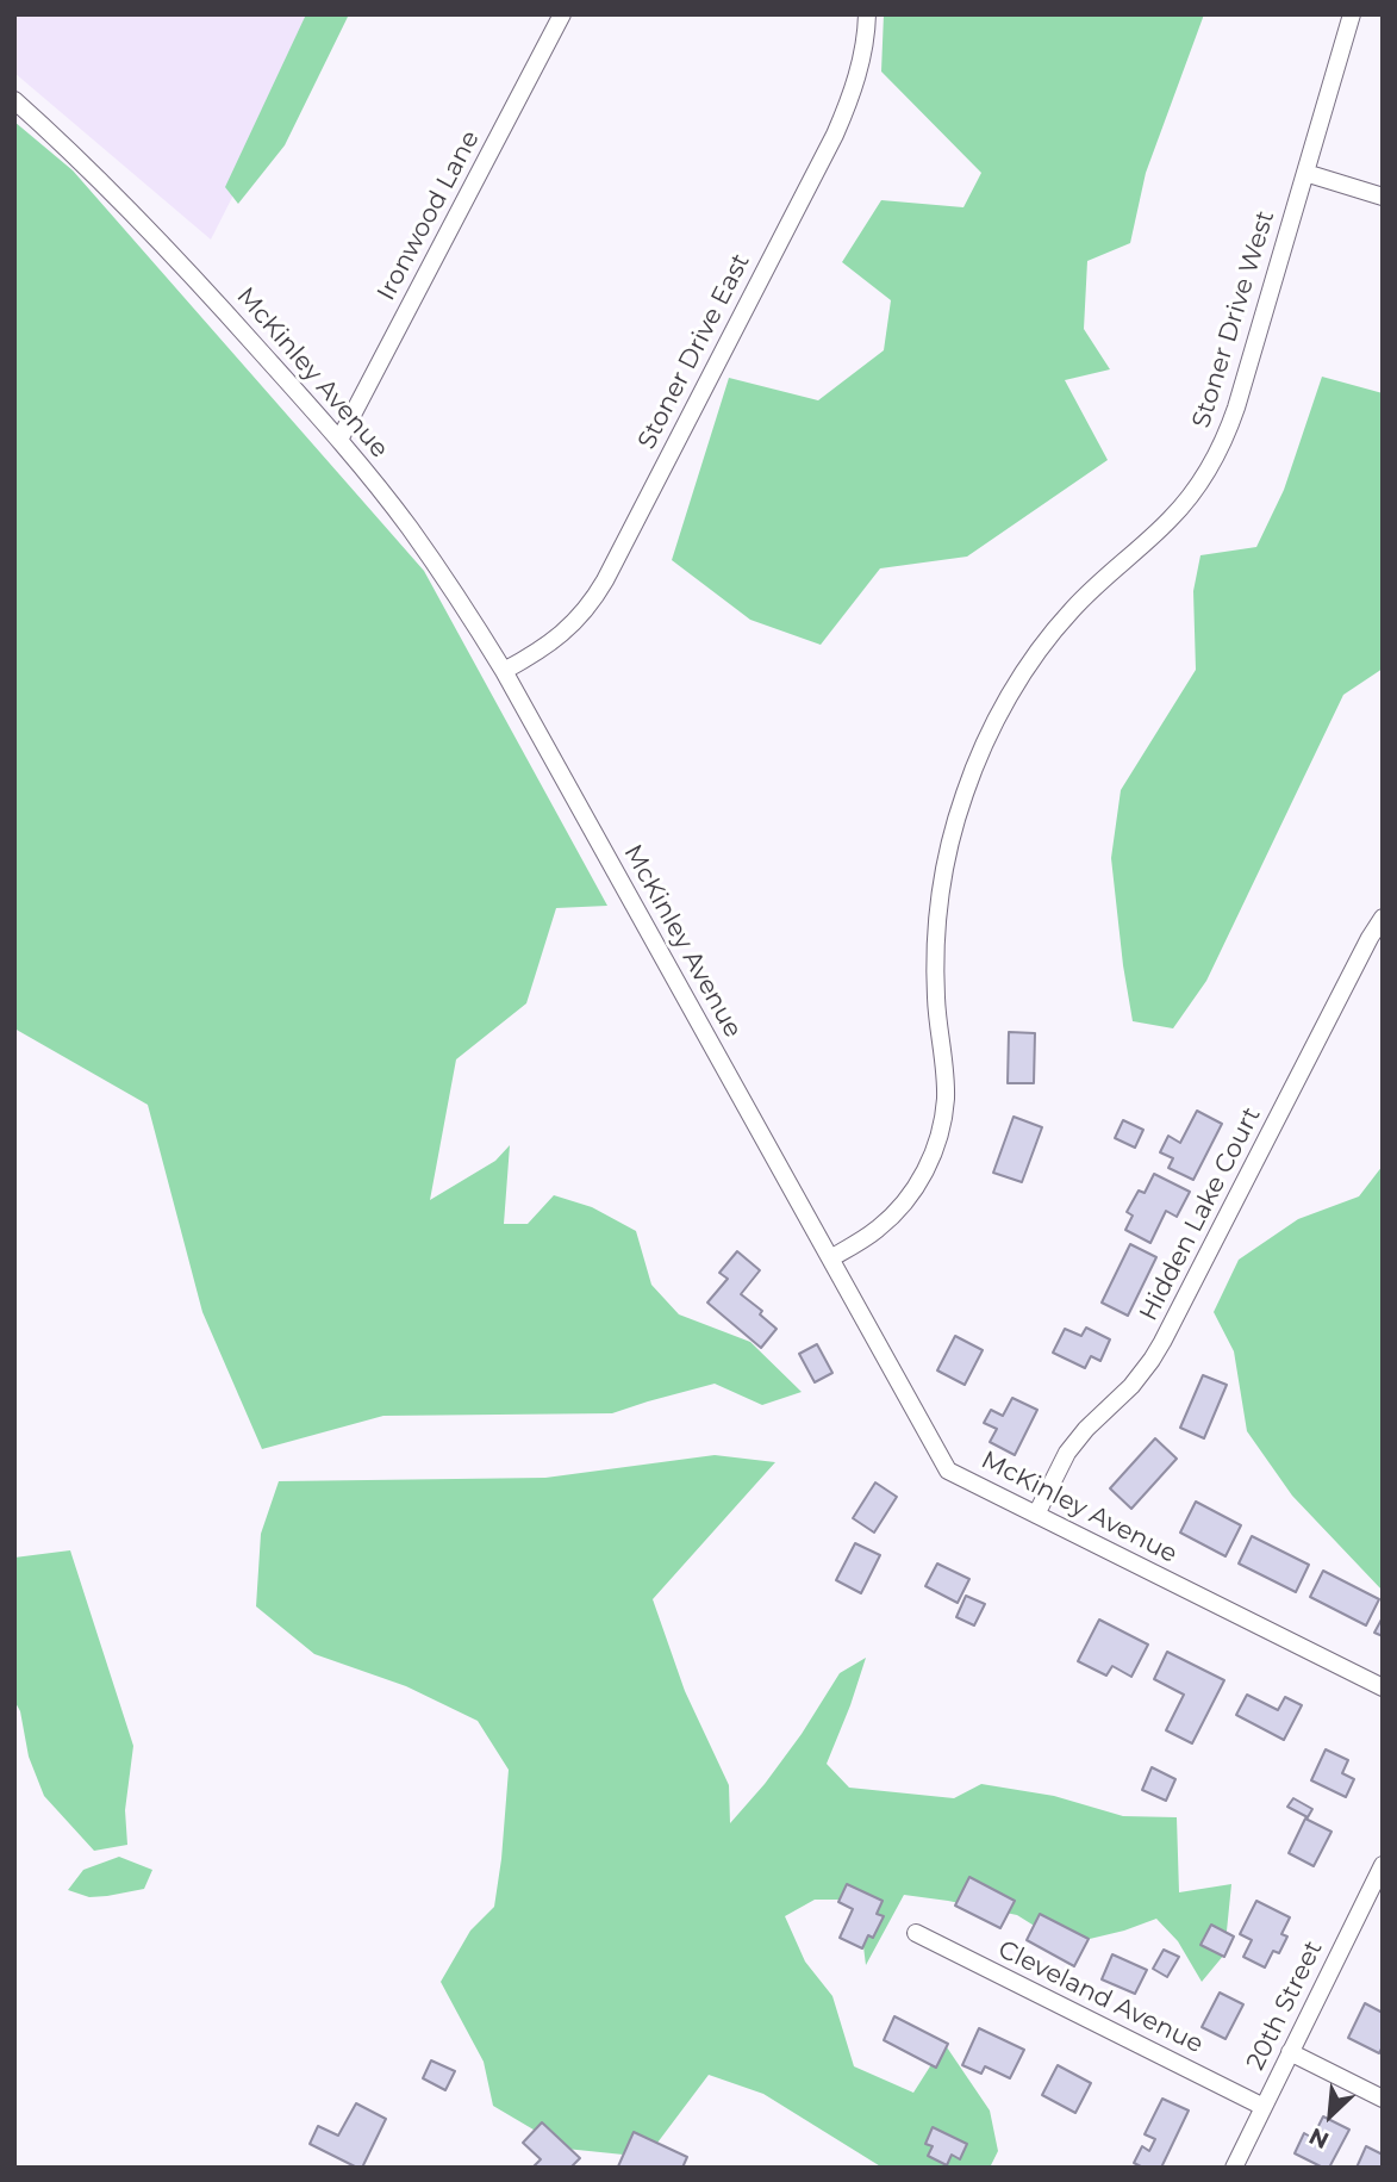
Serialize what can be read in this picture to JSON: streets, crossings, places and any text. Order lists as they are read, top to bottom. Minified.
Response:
{"streets":{"street":["Ironwood Lane","Stoner Drive West","Stoner Drive East","McKinley Avenue","Hidden Lake Court","Cleveland Avenue","20th Street"]},"crossings":[["Ironwood Lane","McKinley Avenue"],["Stoner Drive West","McKinley Avenue"],["Stoner Drive East","McKinley Avenue"],["McKinley Avenue","Hidden Lake Court"],["Cleveland Avenue","20th Street"]],"north":"bottom left"}
